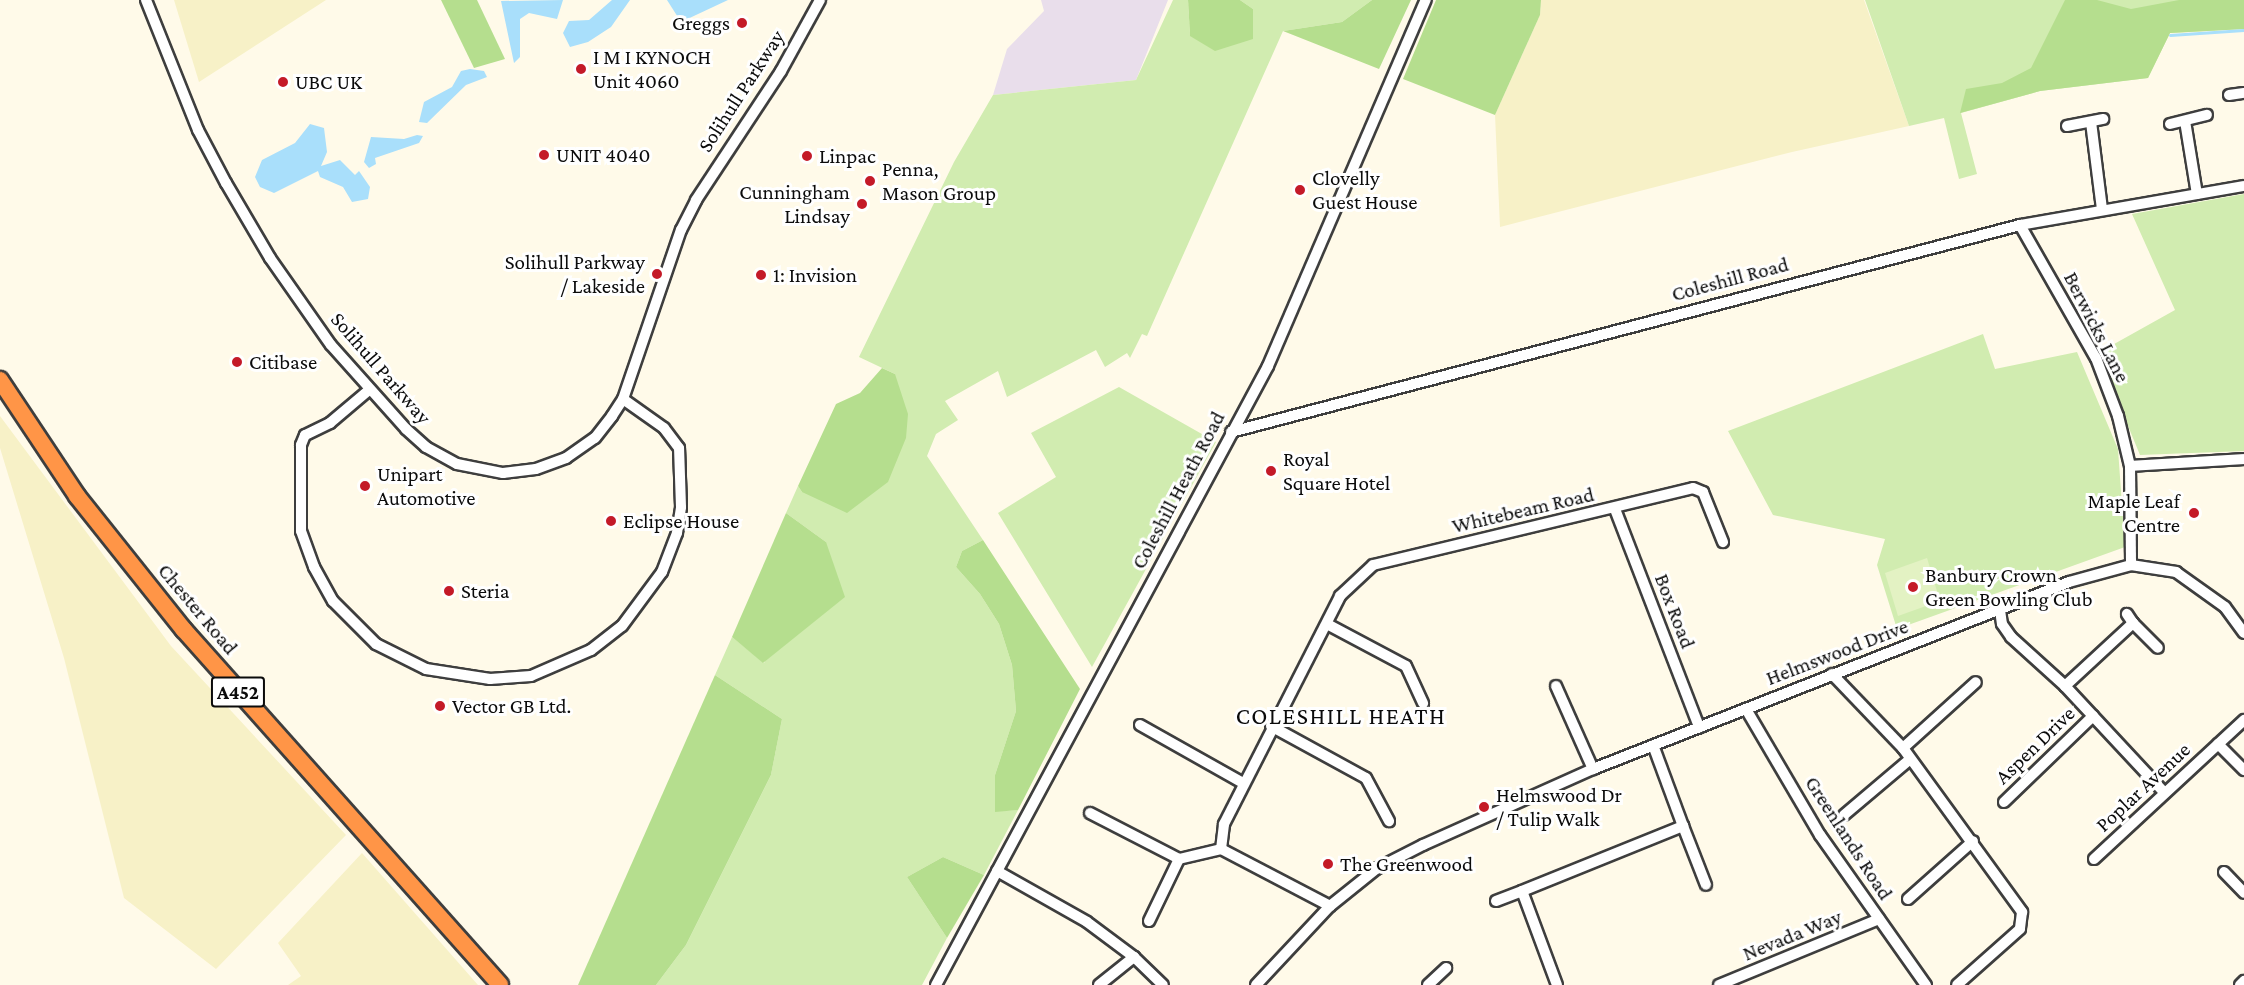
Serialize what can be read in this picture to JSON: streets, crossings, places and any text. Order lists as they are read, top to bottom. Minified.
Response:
{"streets":{"highway":["Chester Road","A452"],"street":["Solihull Parkway","Coleshill Road","Berwicks Lane","Coleshill Heath Road","Whitebeam Road","Box Road","Helmswood Drive","Aspen Drive","Poplar Avenue","Greenlands Road","Nevada Way"]},"crossings":[["Coleshill Road","Berwicks Lane"],["Coleshill Road","Coleshill Heath Road"],["Berwicks Lane","Helmswood Drive"],["Whitebeam Road","Box Road"],["Box Road","Helmswood Drive"],["Helmswood Drive","Aspen Drive"],["Helmswood Drive","Greenlands Road"],["Aspen Drive","Poplar Avenue"],["Greenlands Road","Nevada Way"]],"districts":["COLESHILL HEATH"],"places":["Greggs","I M I KYNOCH Unit 4060","UBC UK","UNIT 4040","Linpac","Penna, Mason Group","Clovelly Guest House","Cunningham Lindsay","Solihull Parkway / Lakeside","1: Invision","Citibase","Royal Square Hotel","Unipart Automotive","Maple Leaf Centre","Eclipse House","Banbury Crown Green Bowling Club","Steria","Vector GB Ltd.","Helmswood Dr / Tulip Walk","The Greenwood"]}
